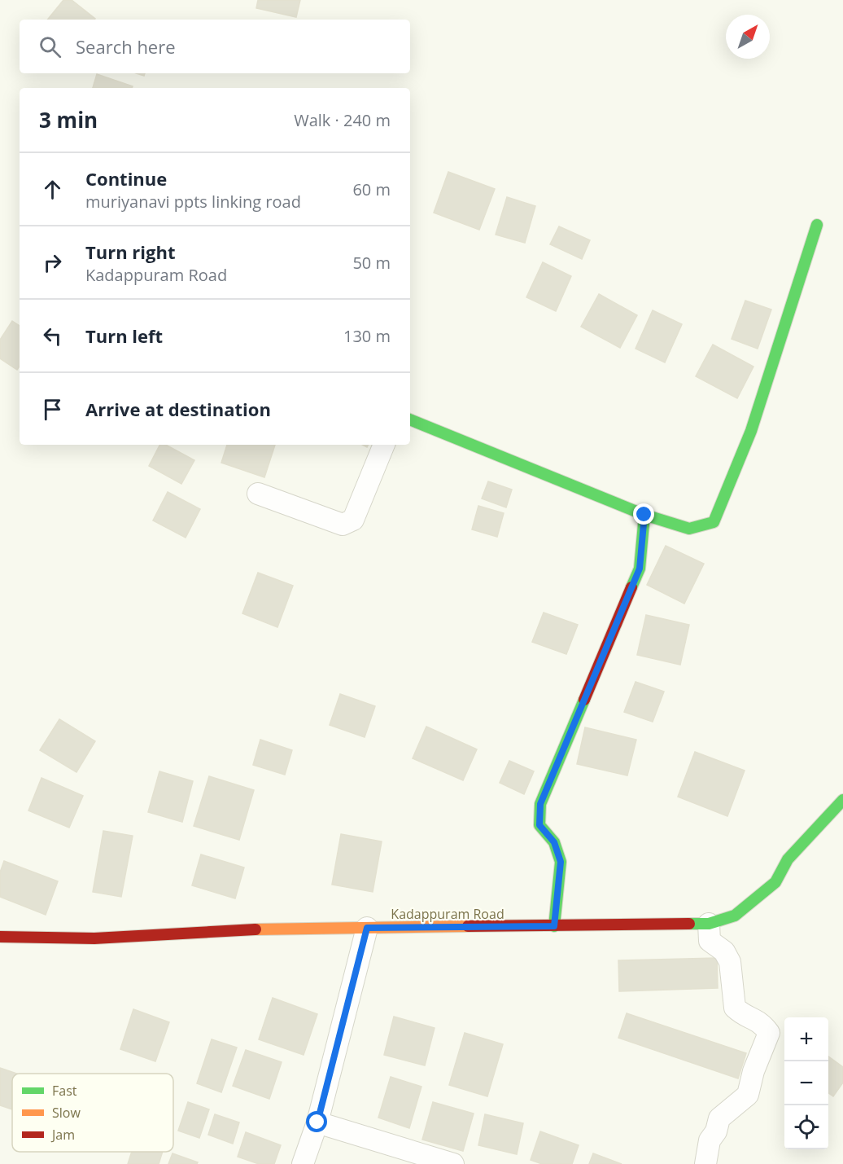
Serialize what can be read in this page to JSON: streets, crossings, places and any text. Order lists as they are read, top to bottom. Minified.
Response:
{"streets":{"street":["Kadappuram Road"]},"legend":["Fast","Slow","Jam"],"north":"top right","page":{"search":"Search here","heading":["3 min","Walk · 240 m"],"list":[["Continue","muriyanavi ppts linking road","60 m"],["Turn right","Kadappuram Road","50 m"],["Turn left","130 m"],"Arrive at destination"],"map_buttons":["+","−"]}}
